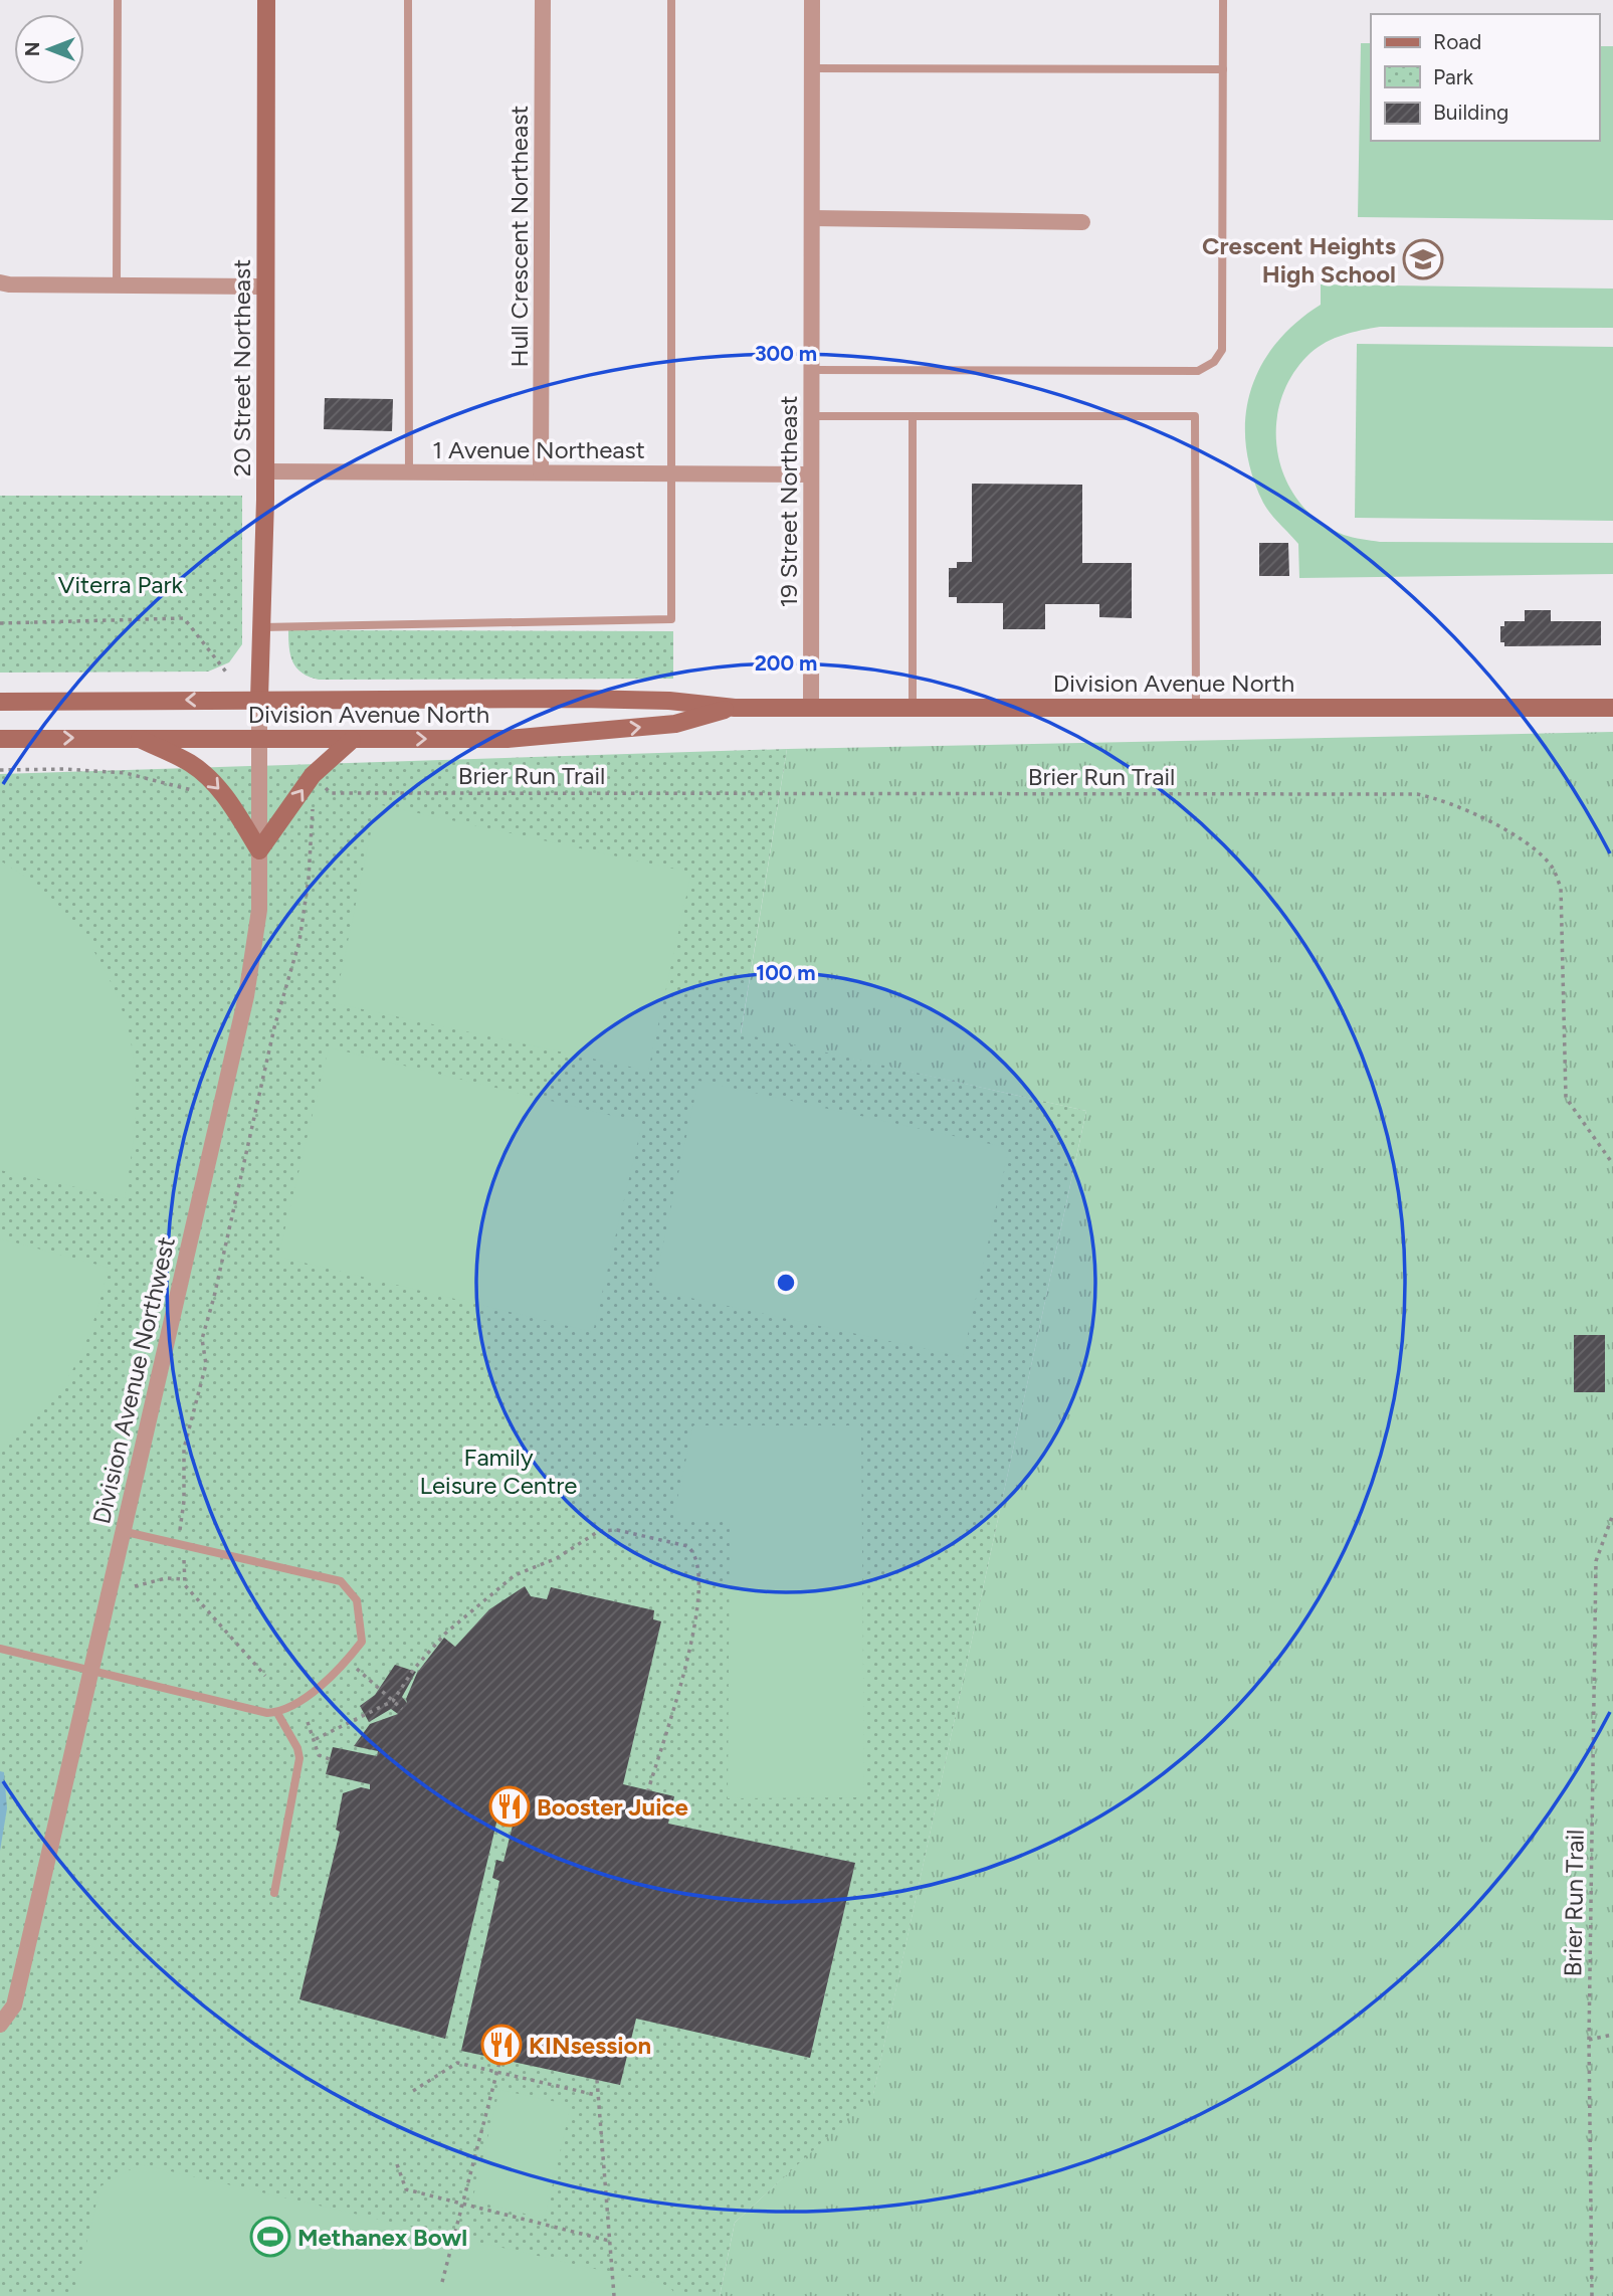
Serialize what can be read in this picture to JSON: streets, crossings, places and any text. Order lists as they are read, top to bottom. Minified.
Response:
{"streets":{"main road":["20 Street Northeast","Division Avenue North"],"street":["Hull Crescent Northeast","1 Avenue Northeast","19 Street Northeast","Division Avenue Northwest"],"path":["Brier Run Trail"]},"crossings":[["Hull Crescent Northeast","1 Avenue Northeast"],["20 Street Northeast","1 Avenue Northeast"],["20 Street Northeast","Division Avenue North"],["20 Street Northeast","Division Avenue Northwest"],["1 Avenue Northeast","19 Street Northeast"],["19 Street Northeast","Division Avenue North"],["Division Avenue North","Division Avenue Northwest"]],"parks":["Viterra Park","Family Leisure Centre"],"places":{"school or university":["Crescent Heights High School"],"restaurant":["Booster Juice","KINsession"],"sports":["Methanex Bowl"]},"legend":["Road","Park","Building"],"north":"left","rings":["300 m","200 m","100 m"]}
